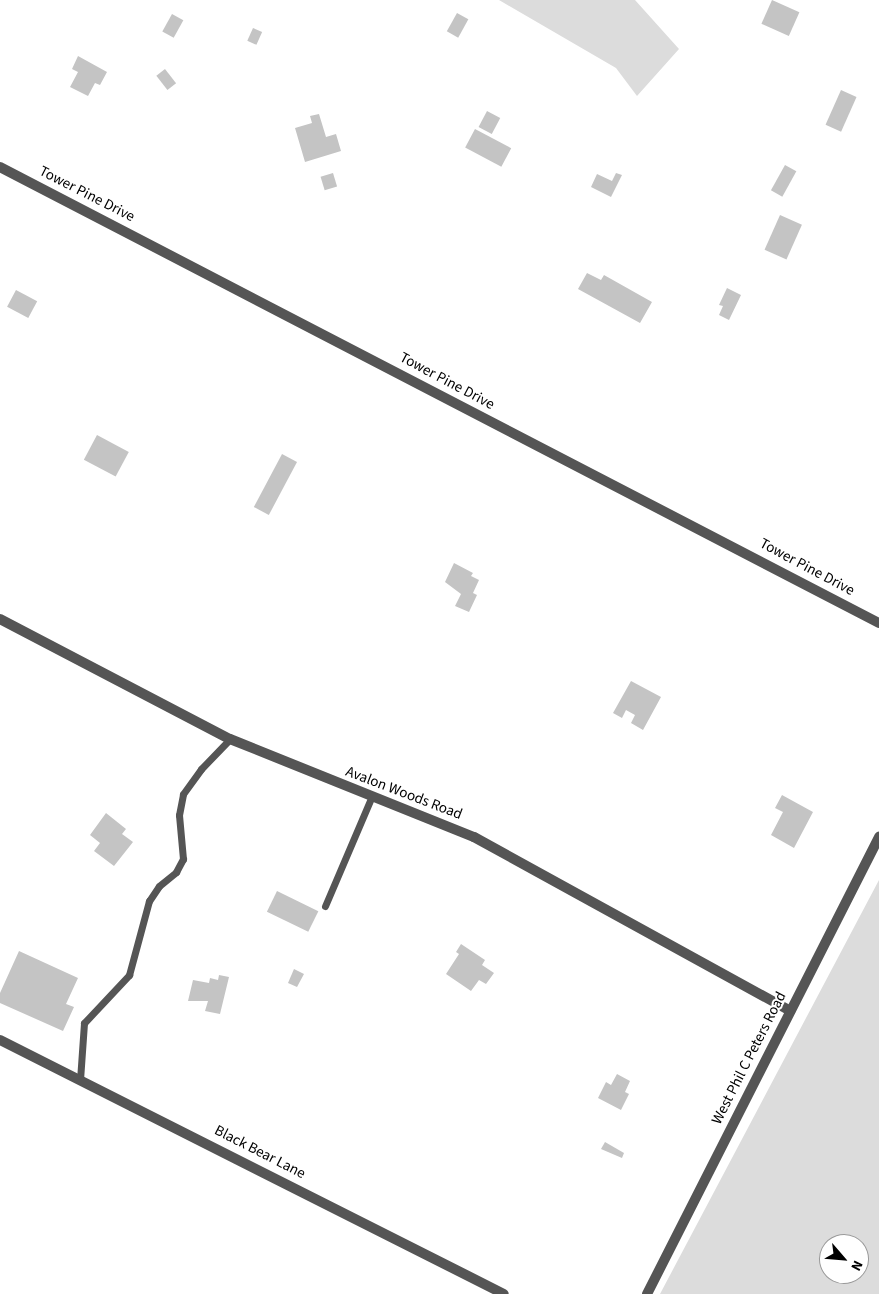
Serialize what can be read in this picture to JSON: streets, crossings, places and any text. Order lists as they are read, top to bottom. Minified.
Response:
{"streets":{"street":["Tower Pine Drive","Avalon Woods Road","West Phil C Peters Road","Black Bear Lane"]},"crossings":[["Avalon Woods Road","West Phil C Peters Road"]],"north":"bottom right"}
